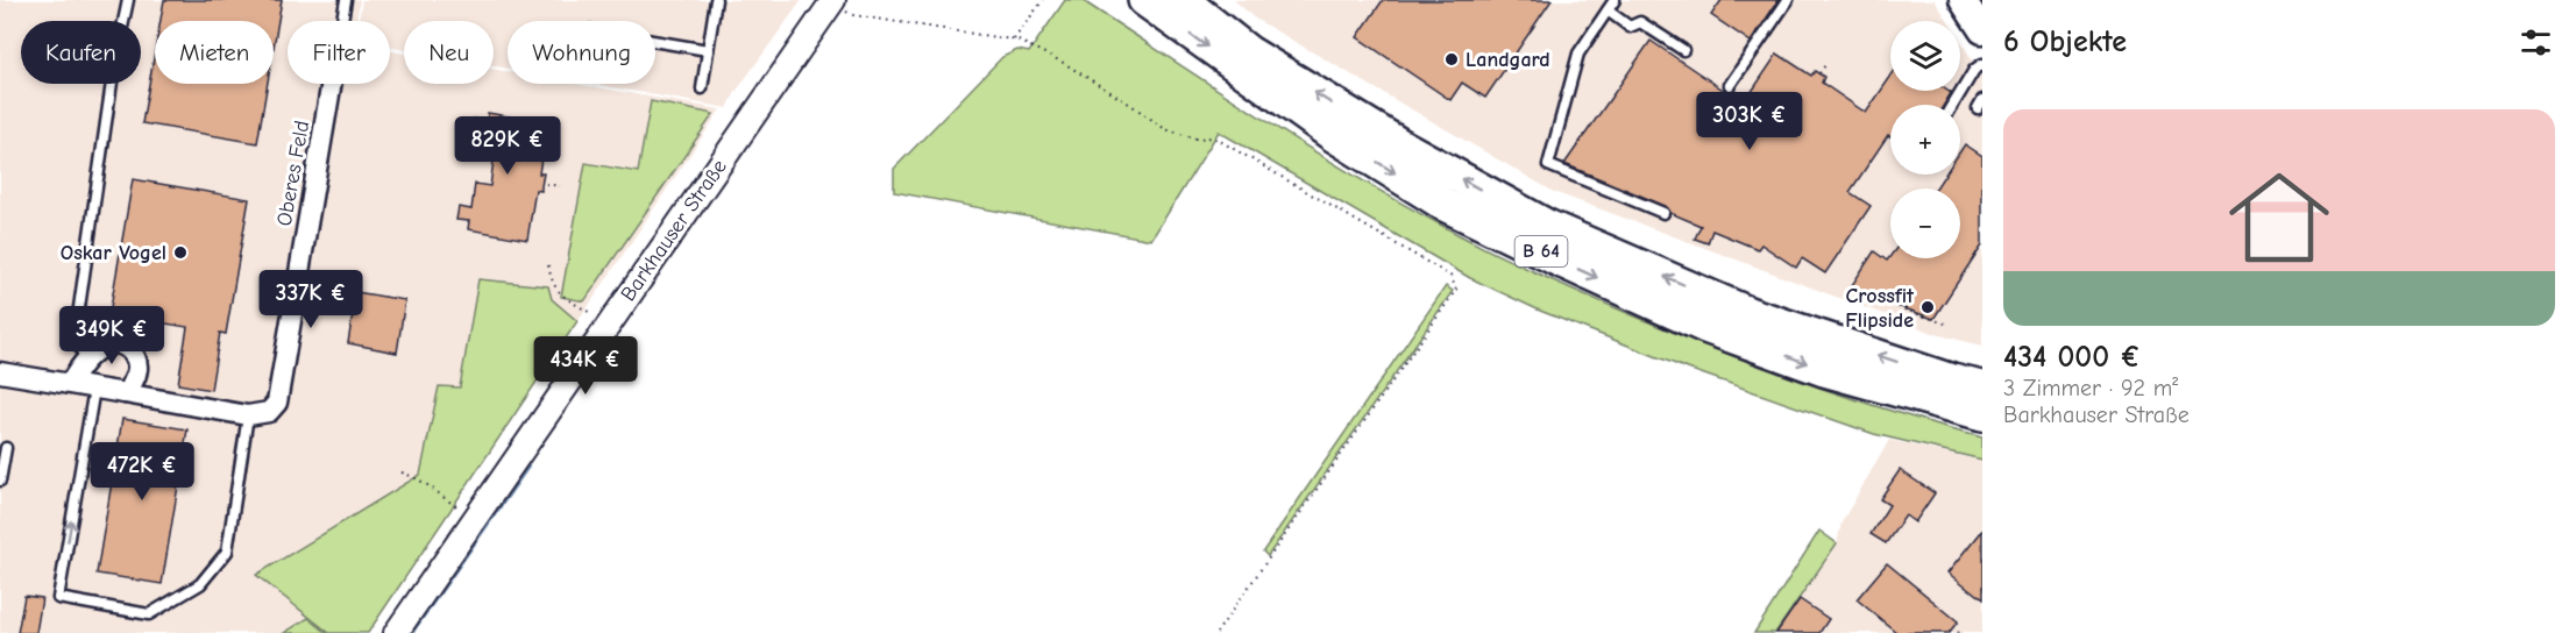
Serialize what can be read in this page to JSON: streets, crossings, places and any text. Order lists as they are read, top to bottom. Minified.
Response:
{"streets":{"highway":["B 64"],"street":["Oberes Feld","Barkhauser Straße"]},"places":["Landgard","Oskar Vogel","Crossfit Flipside"],"page":{"heading":"6 Objekte","map_buttons":["+","−"],"chip":["Kaufen","Mieten","Filter","Neu","Wohnung"],"list":[{"name":"434 000 €","note":"3 Zimmer · 92 m² · Barkhauser Straße"}],"price":["303K €","829K €","337K €","349K €","434K €","472K €"]}}
